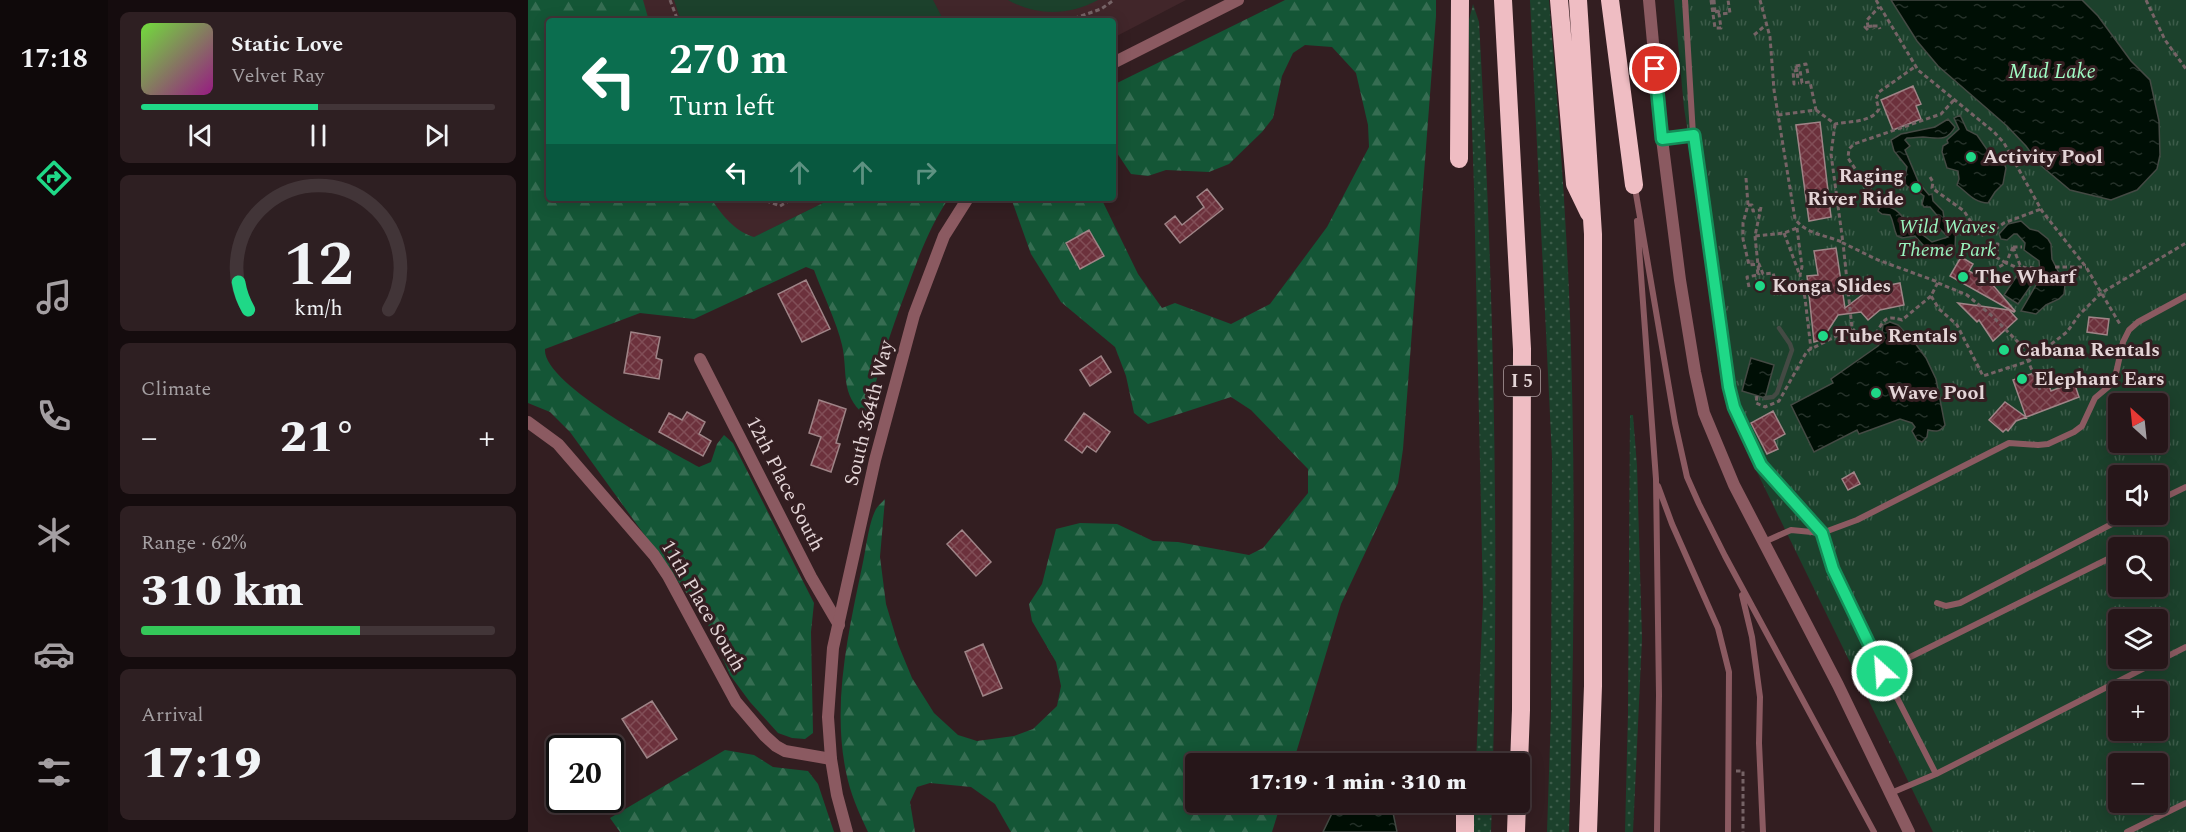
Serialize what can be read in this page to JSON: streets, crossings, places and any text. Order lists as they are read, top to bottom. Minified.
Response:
{"streets":{"highway":["I 5"],"street":["South 364th Way","12th Place South","11th Place South"]},"crossings":[["South 364th Way","12th Place South"],["South 364th Way","11th Place South"]],"water":["Mud Lake"],"parks":["Wild Waves Theme Park"],"places":["Activity Pool","Raging River Ride","The Wharf","Konga Slides","Tube Rentals","Cabana Rentals","Elephant Ears","Wave Pool"],"north":"top left","page":{"tabs":"17:18","turn":["270 m","Turn left"],"song":["Static Love","Velvet Ray"],"tile":["Climate",["Range · 62%","310 km"],["Arrival","17:19"]],"map_buttons":["+","−"],"heat":["−","21°","+"],"limit":"20","trip":"17:19 · 1 min · 310 m","gauge":["12","km/h"]}}
